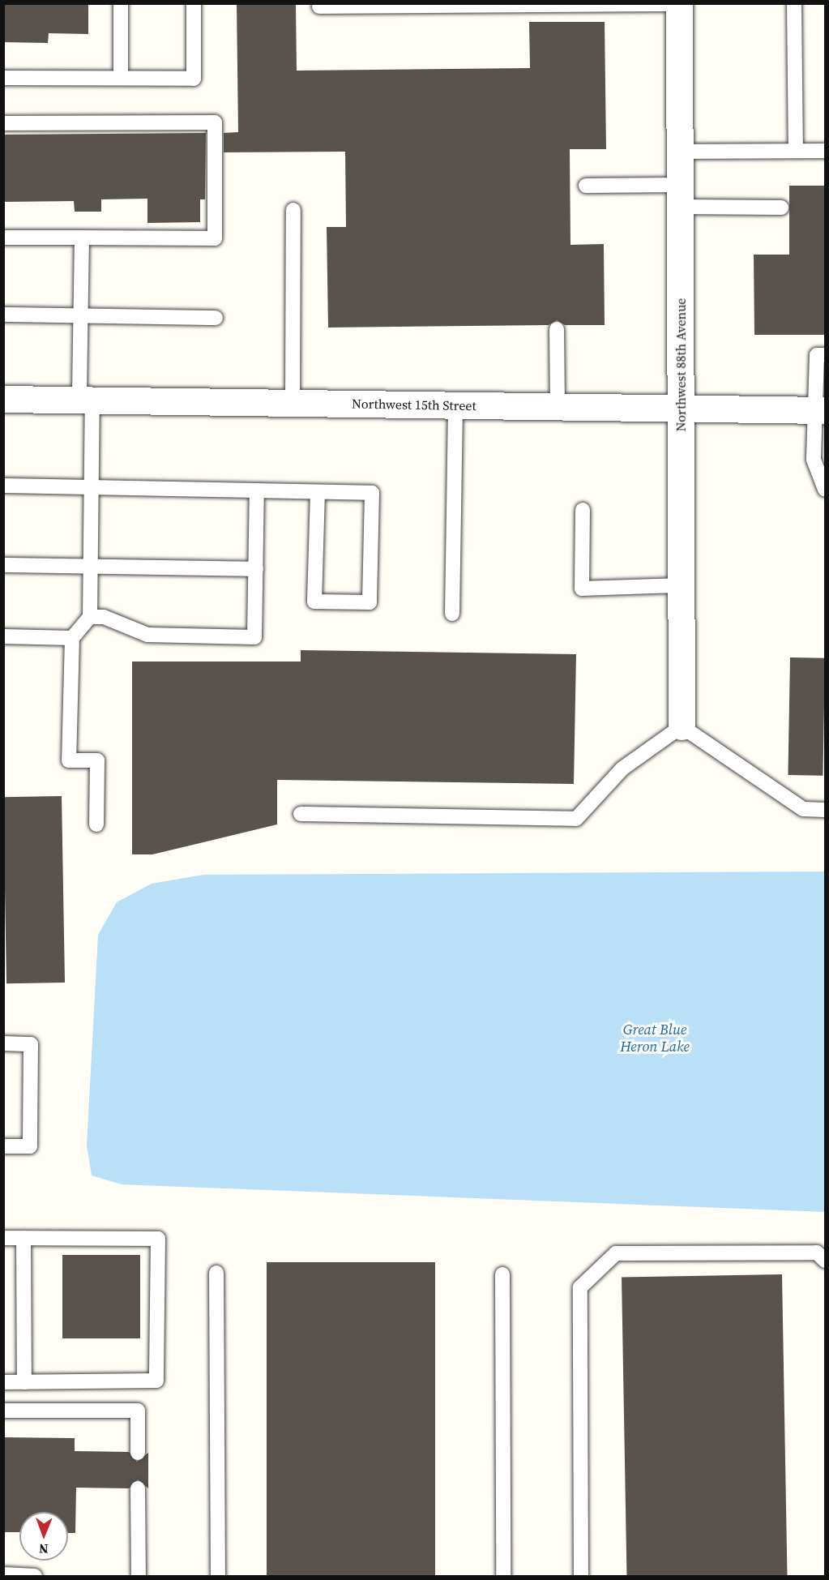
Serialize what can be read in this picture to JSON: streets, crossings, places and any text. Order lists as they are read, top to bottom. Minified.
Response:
{"streets":{"street":["Northwest 88th Avenue","Northwest 15th Street"]},"crossings":[["Northwest 88th Avenue","Northwest 15th Street"]],"water":["Great Blue Heron Lake"],"north":"bottom"}
